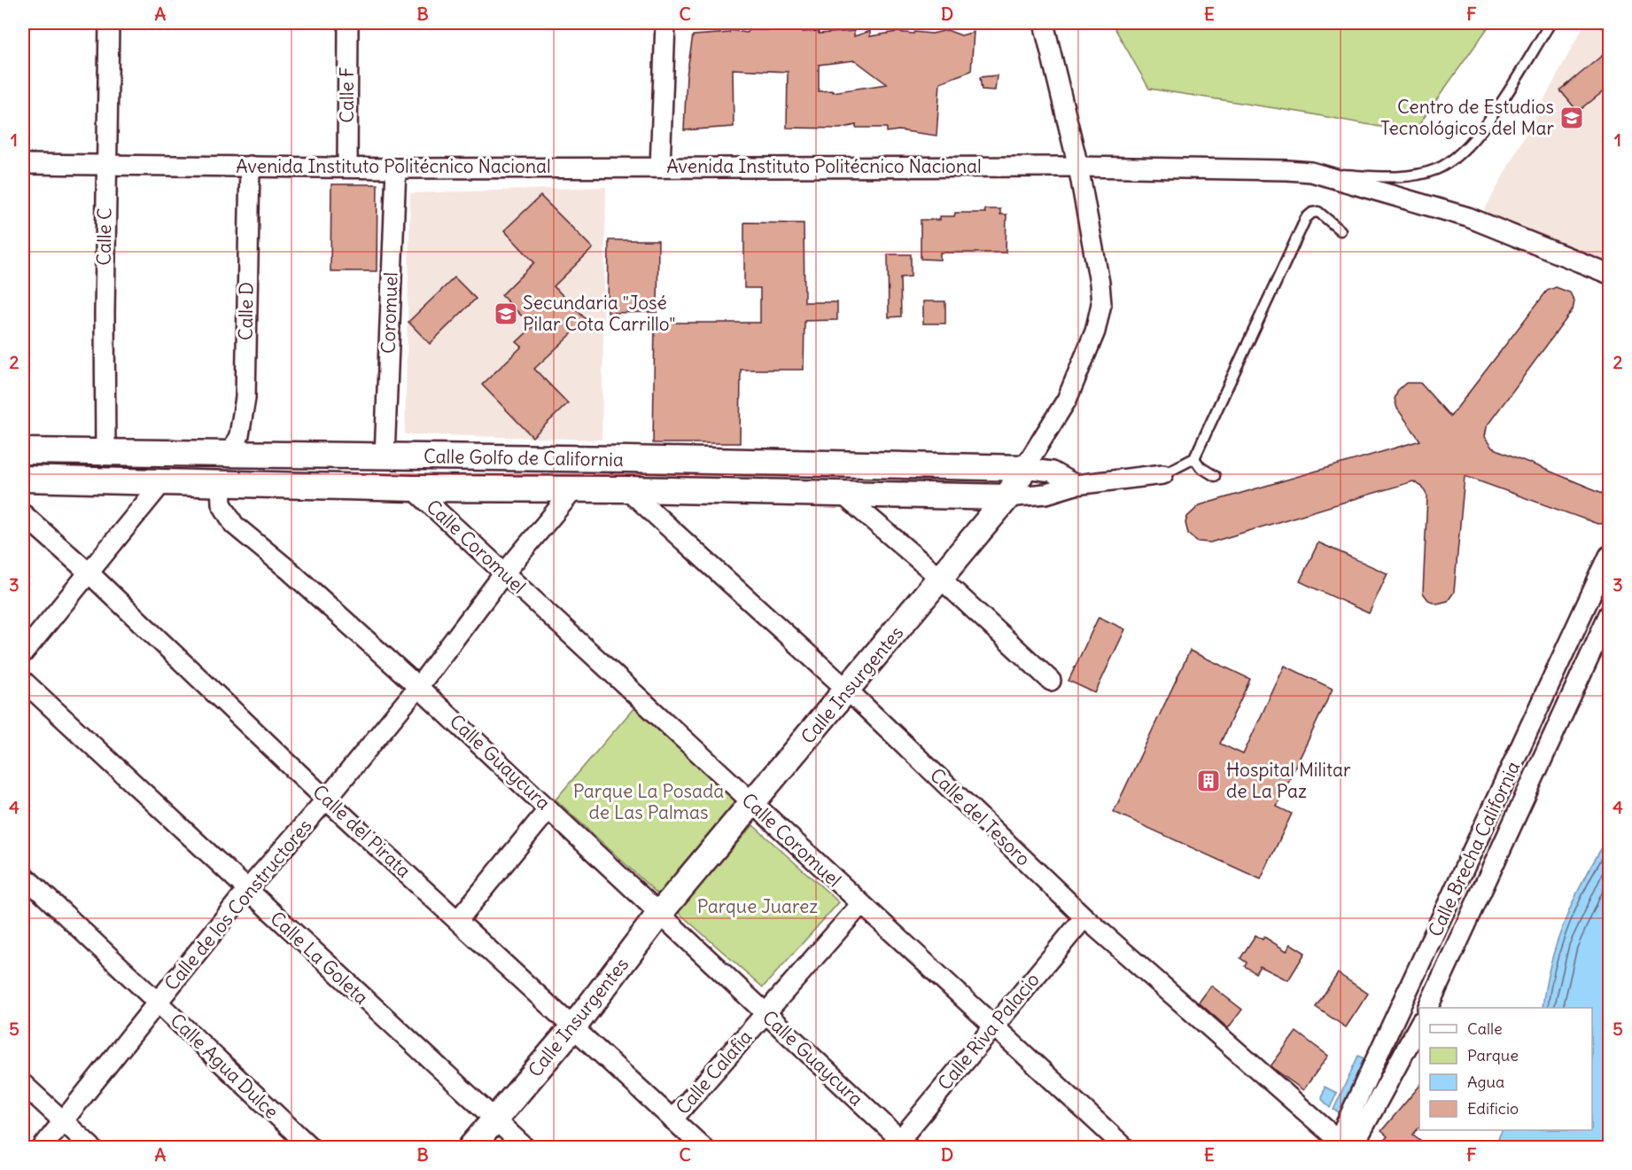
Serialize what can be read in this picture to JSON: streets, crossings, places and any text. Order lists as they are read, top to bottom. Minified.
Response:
{"streets":{"street":["Calle F","Avenida Instituto Politécnico Nacional","Calle C","Calle D","Coromuel","Calle Golfo de California","Calle Coromuel","Calle Insurgentes","Calle Guaycura","Calle del Tesoro","Calle del Pirata","Calle Brecha California","Calle de los Constructores","Calle La Goleta","Calle Riva Palacio","Calle Agua Dulce","Calle Calafia"]},"crossings":[["Calle F","Avenida Instituto Politécnico Nacional"],["Avenida Instituto Politécnico Nacional","Calle C"],["Avenida Instituto Politécnico Nacional","Calle D"],["Avenida Instituto Politécnico Nacional","Coromuel"],["Avenida Instituto Politécnico Nacional","Calle Insurgentes"],["Calle C","Calle Golfo de California"],["Calle D","Calle Golfo de California"],["Coromuel","Calle Golfo de California"],["Calle Golfo de California","Calle Coromuel"],["Calle Golfo de California","Calle Insurgentes"],["Calle Golfo de California","Calle Guaycura"],["Calle Golfo de California","Calle del Tesoro"],["Calle Golfo de California","Calle de los Constructores"],["Calle Coromuel","Calle Insurgentes"],["Calle Coromuel","Calle de los Constructores"],["Calle Coromuel","Calle Riva Palacio"],["Calle Coromuel","Calle Calafia"],["Calle Insurgentes","Calle Guaycura"],["Calle Insurgentes","Calle del Tesoro"],["Calle Insurgentes","Calle del Pirata"],["Calle Insurgentes","Calle La Goleta"],["Calle Guaycura","Calle de los Constructores"],["Calle Guaycura","Calle Riva Palacio"],["Calle Guaycura","Calle Calafia"],["Calle del Tesoro","Calle Brecha California"],["Calle del Tesoro","Calle Riva Palacio"],["Calle del Pirata","Calle de los Constructores"],["Calle del Pirata","Calle Calafia"],["Calle de los Constructores","Calle La Goleta"],["Calle de los Constructores","Calle Agua Dulce"]],"parks":["Parque La Posada de Las Palmas","Parque Juarez"],"places":{"school or university":["Centro de Estudios Tecnológicos del Mar","Secundaria \"José Pilar Cota Carrillo\""],"building":["Hospital Militar de La Paz"]},"legend":["Calle","Parque","Agua","Edificio"],"grid":{"columns":["A","B","C","D","E","F"],"rows":["1","2","3","4","5"]}}
